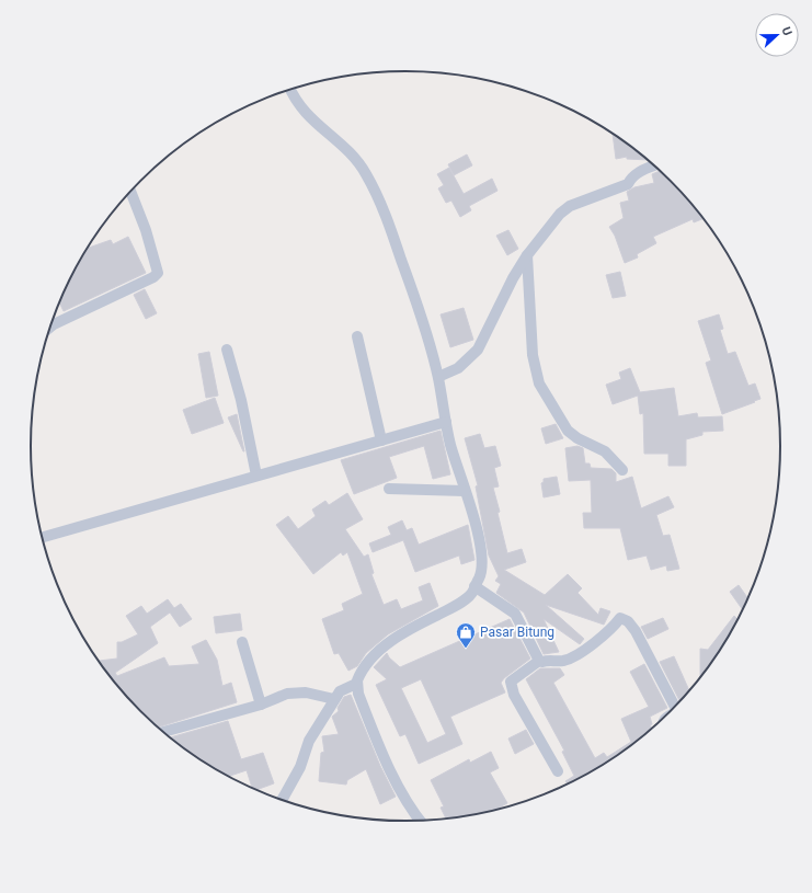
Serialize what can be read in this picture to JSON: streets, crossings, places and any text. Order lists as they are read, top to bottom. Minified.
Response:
{"places":{"shop":["Pasar Bitung"]},"north":"right"}
